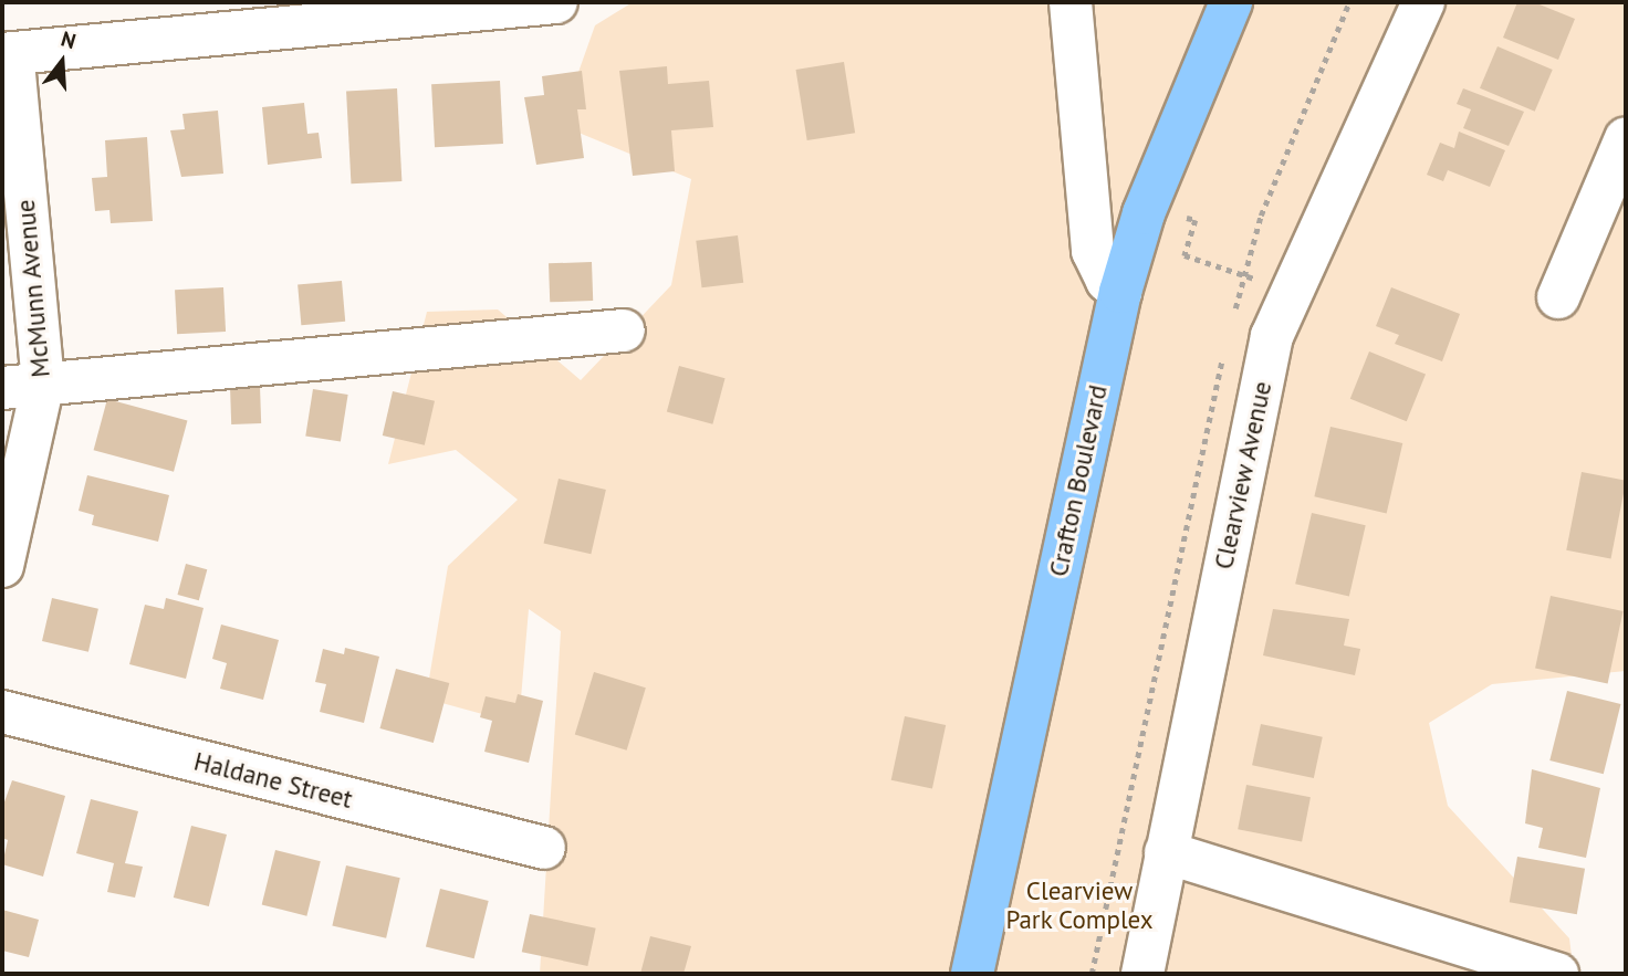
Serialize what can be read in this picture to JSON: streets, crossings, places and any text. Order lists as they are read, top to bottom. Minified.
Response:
{"streets":{"main road":["Crafton Boulevard"],"street":["McMunn Avenue","Clearview Avenue","Haldane Street"]},"parks":["Clearview Park Complex"],"north":"top"}
